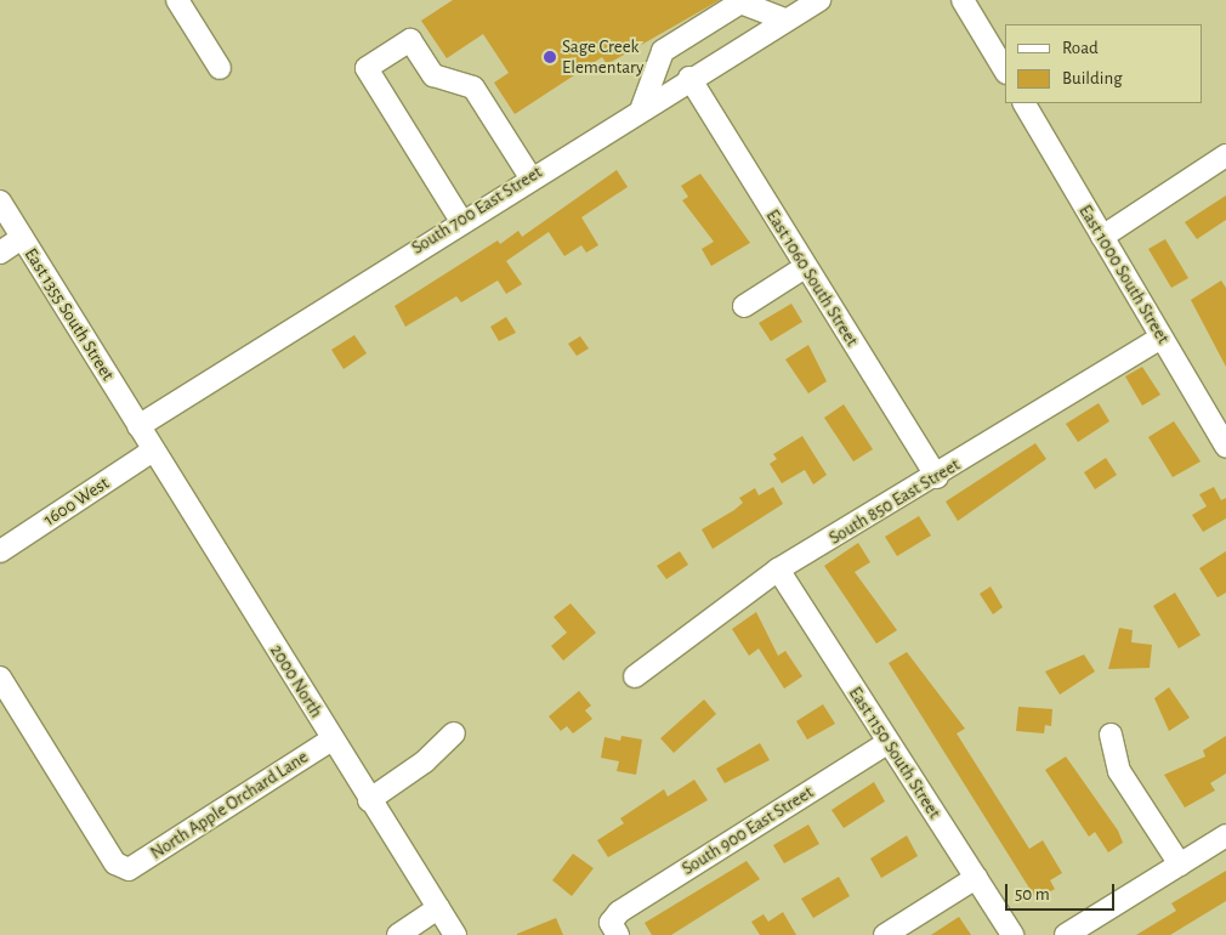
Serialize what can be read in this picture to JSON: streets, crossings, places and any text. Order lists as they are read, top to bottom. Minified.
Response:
{"streets":{"street":["South 700 East Street","East 1000 South Street","East 1060 South Street","East 1355 South Street","1600 West","South 850 East Street","2000 North","East 1150 South Street","North Apple Orchard Lane","South 900 East Street"]},"crossings":[["South 700 East Street","East 1060 South Street"],["South 700 East Street","East 1355 South Street"],["South 700 East Street","2000 North"],["East 1000 South Street","South 850 East Street"],["East 1060 South Street","South 850 East Street"],["East 1355 South Street","2000 North"],["1600 West","2000 North"],["South 850 East Street","East 1150 South Street"],["2000 North","North Apple Orchard Lane"],["East 1150 South Street","South 900 East Street"]],"places":["Sage Creek Elementary"],"legend":["Road","Building"],"scale_bar":"50 m"}
